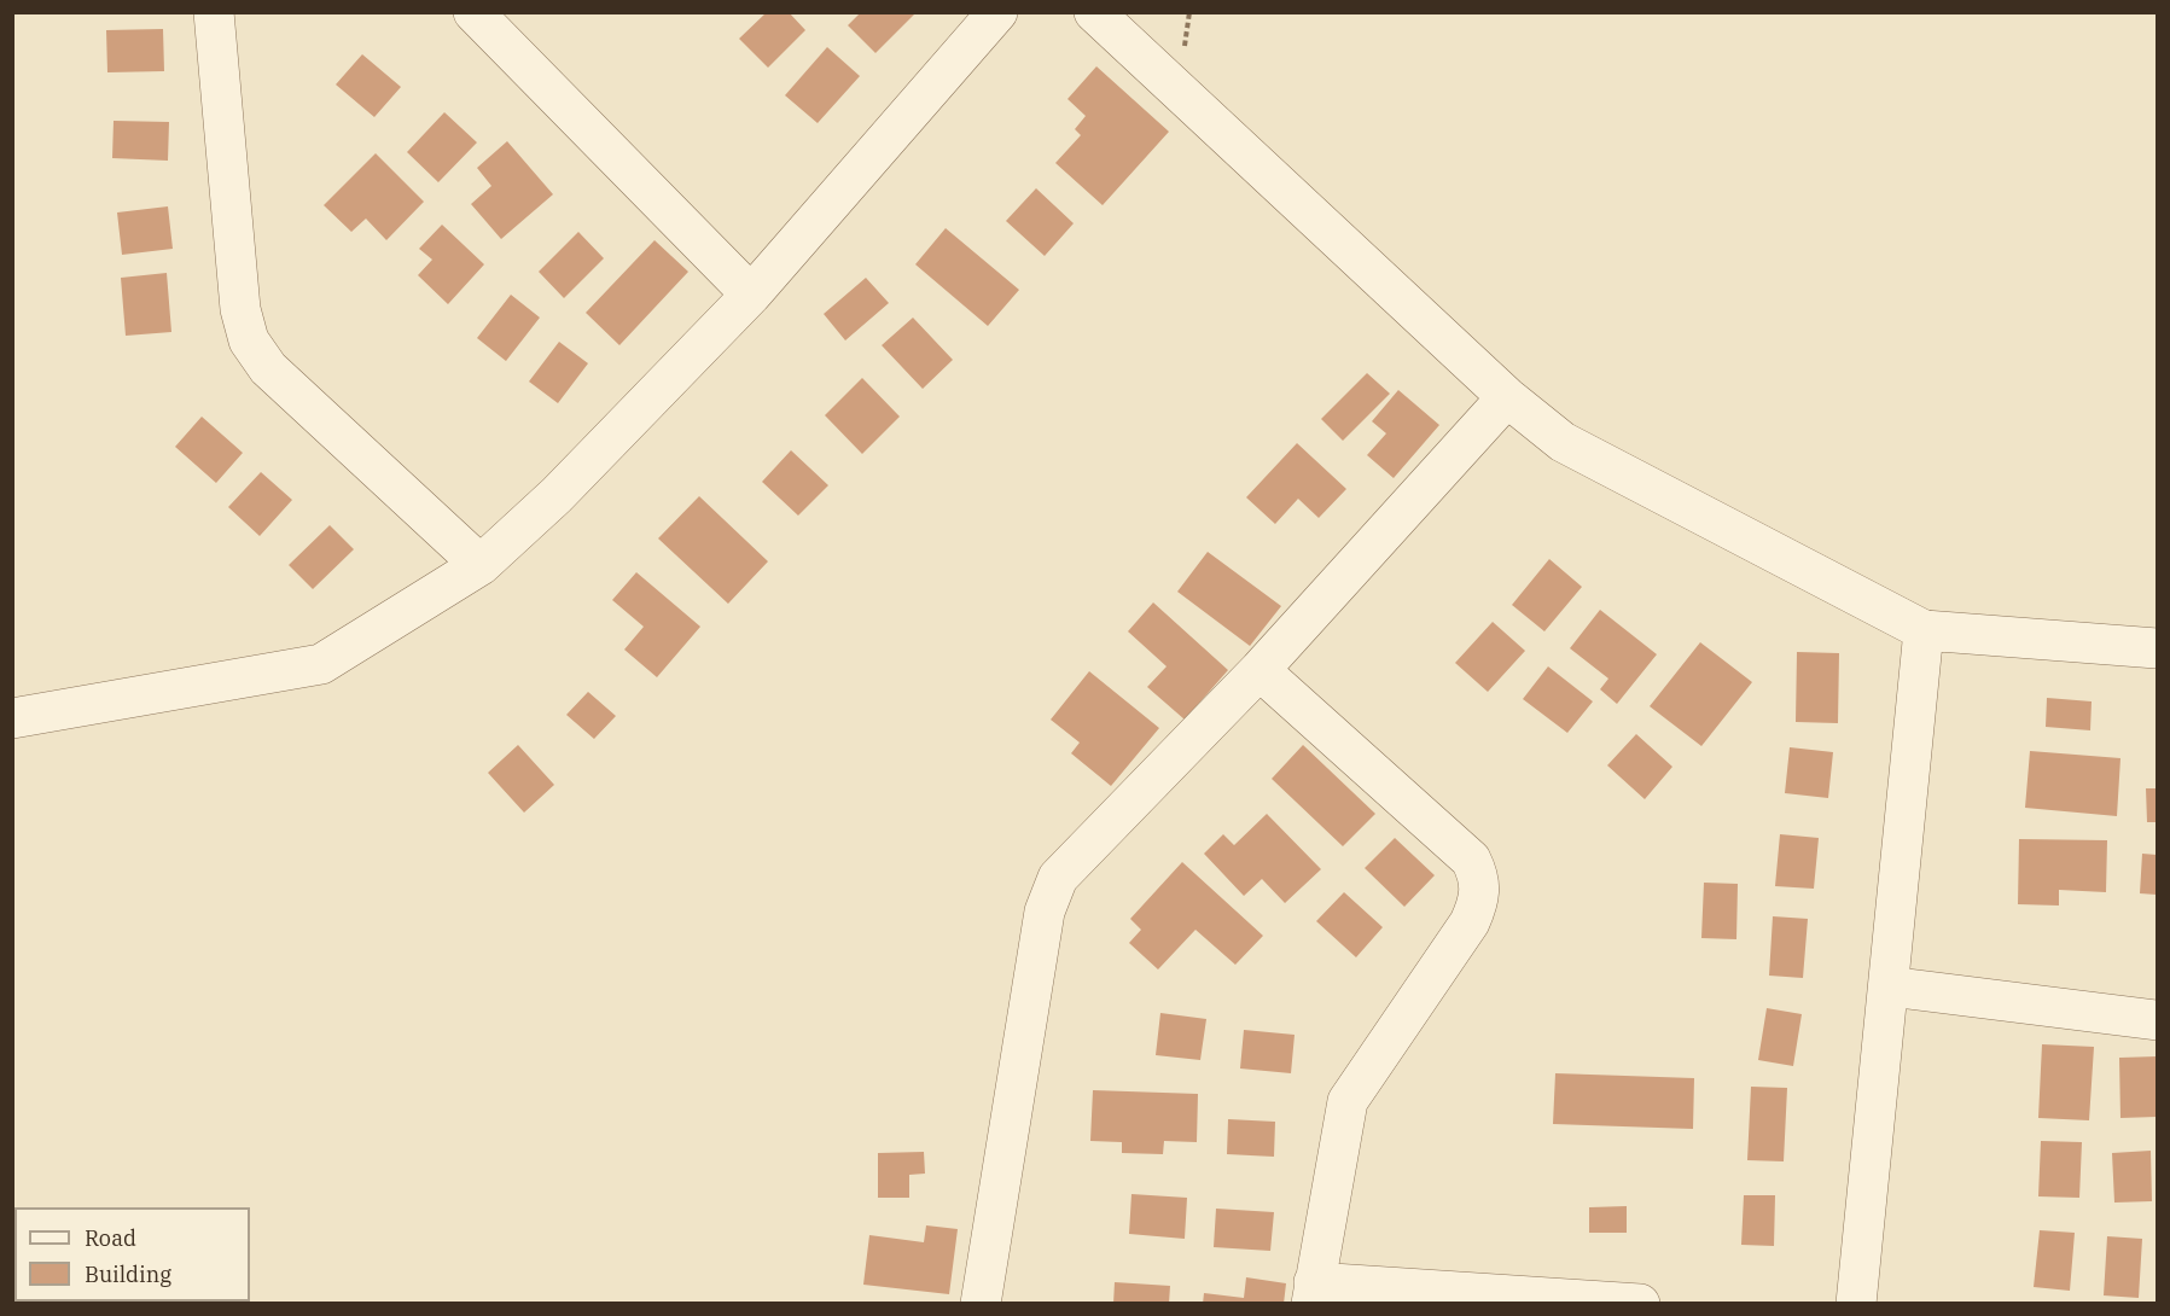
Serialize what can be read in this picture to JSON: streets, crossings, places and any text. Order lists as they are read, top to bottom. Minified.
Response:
{"legend":["Road","Building"]}
